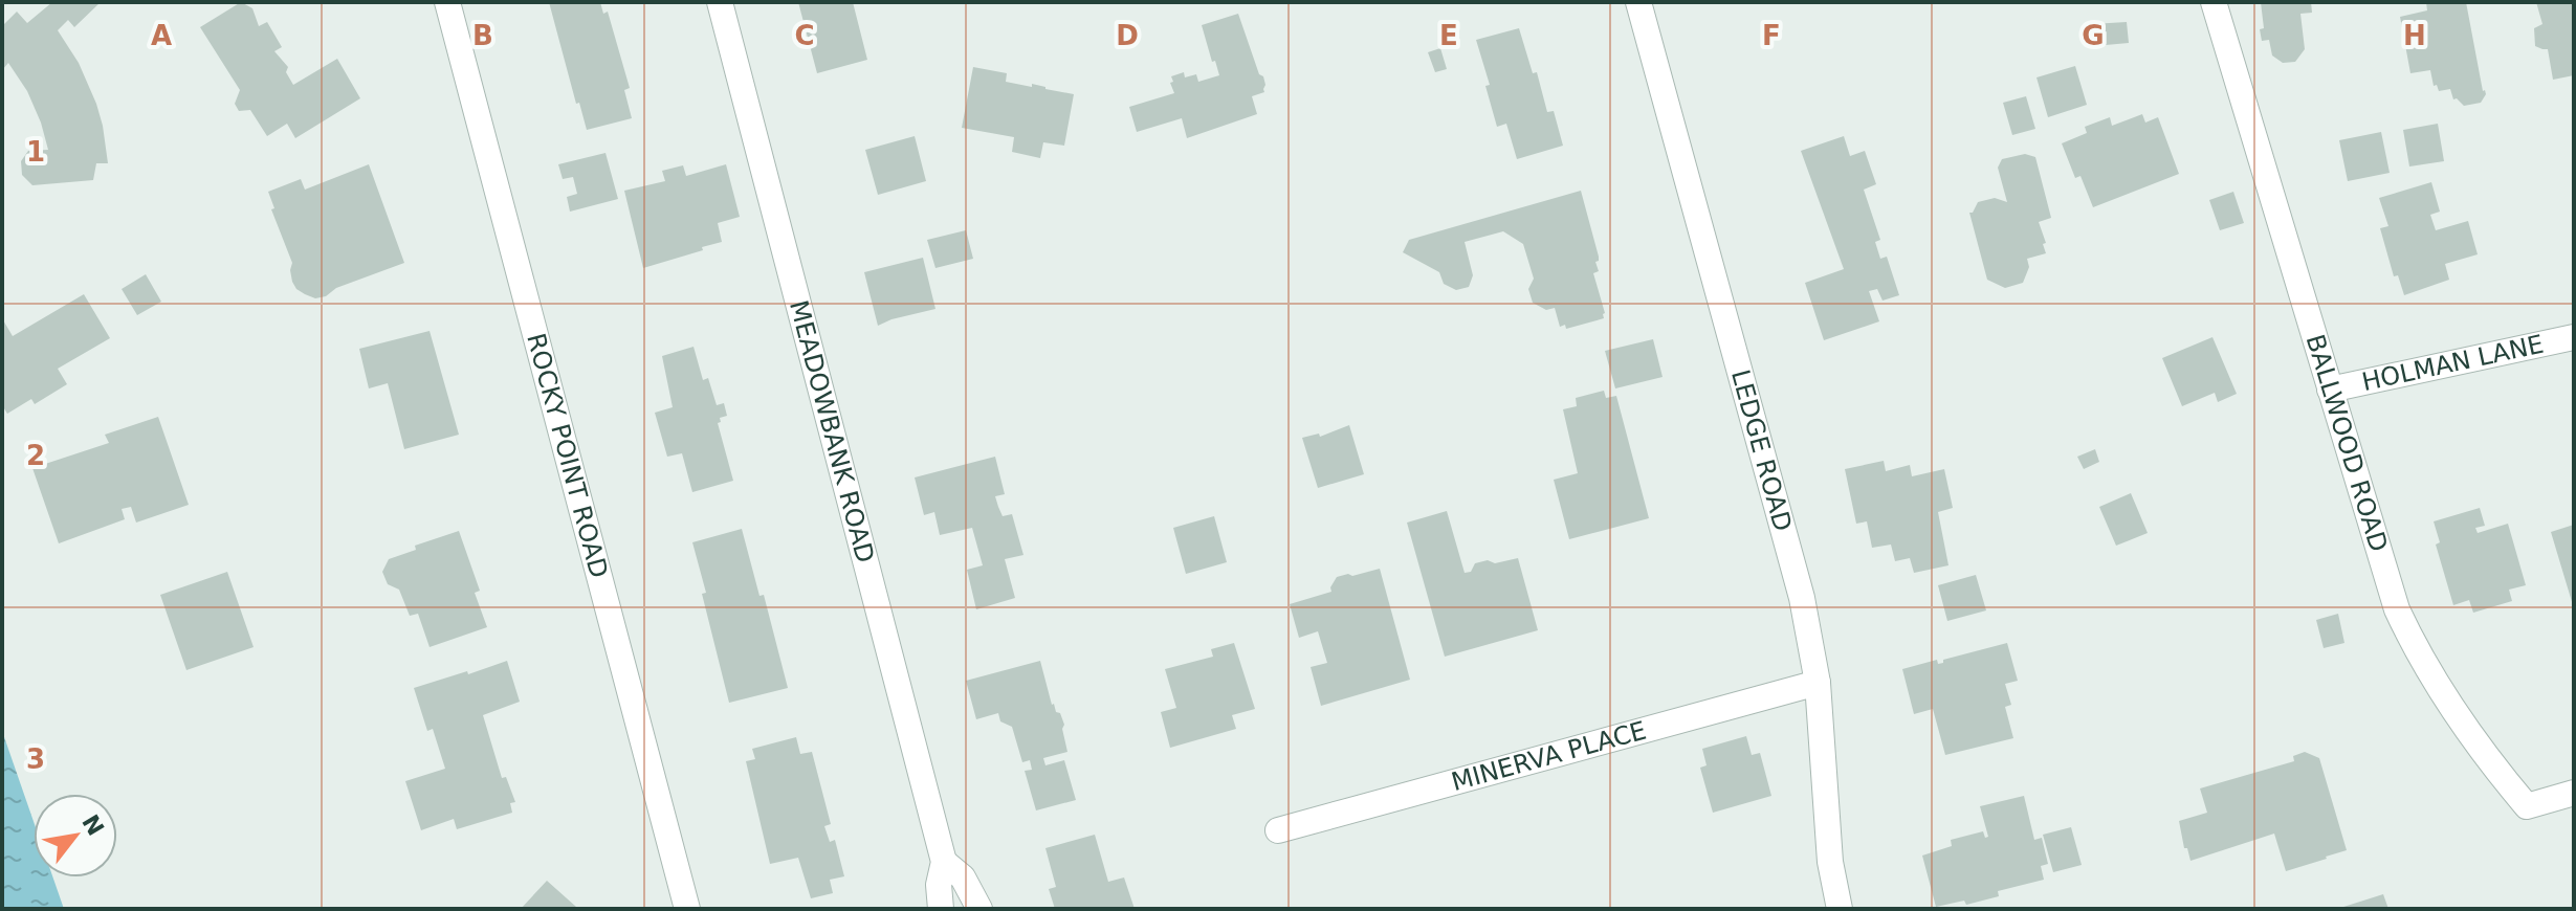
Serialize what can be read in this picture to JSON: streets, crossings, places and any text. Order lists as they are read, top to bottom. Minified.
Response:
{"streets":{"street":["HOLMAN LANE","MEADOWBANK ROAD","BALLWOOD ROAD","LEDGE ROAD","ROCKY POINT ROAD","MINERVA PLACE"]},"crossings":[["HOLMAN LANE","BALLWOOD ROAD"],["LEDGE ROAD","MINERVA PLACE"]],"north":"top right","grid":{"columns":["A","B","C","D","E","F","G","H"],"rows":["1","2","3"]}}
